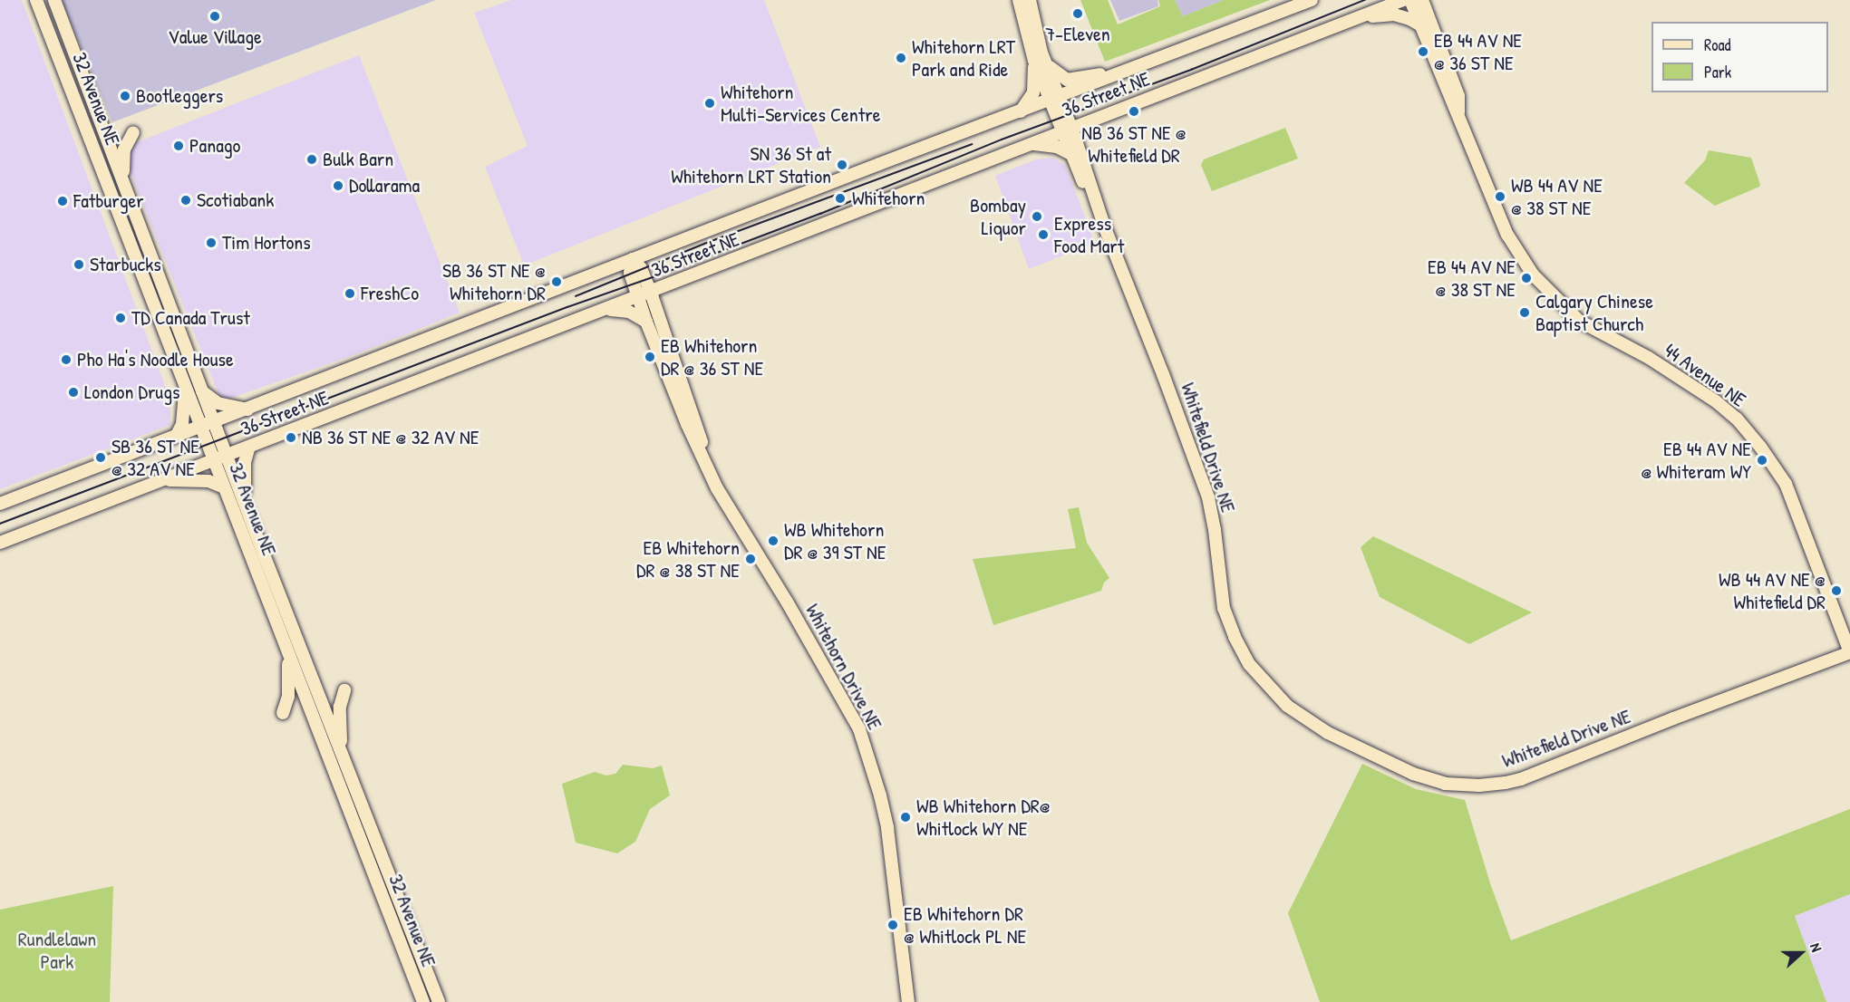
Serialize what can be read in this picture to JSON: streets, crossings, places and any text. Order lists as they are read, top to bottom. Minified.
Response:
{"streets":{"main road":["36 Street NE","32 Avenue NE","44 Avenue NE","Whitefield Drive NE","Whitehorn Drive NE"]},"crossings":[["36 Street NE","32 Avenue NE"],["36 Street NE","Whitefield Drive NE"],["36 Street NE","Whitehorn Drive NE"],["44 Avenue NE","Whitefield Drive NE"]],"parks":["Rundlelawn Park"],"places":["7-Eleven","Value Village","EB 44 AV NE @ 36 ST NE","Whitehorn LRT Park and Ride","Bootleggers","Whitehorn Multi-Services Centre","NB 36 ST NE @ Whitefield DR","Panago","Bulk Barn","SN 36 St at Whitehorn LRT Station","Dollarama","WB 44 AV NE @ 38 ST NE","Whitehorn","Scotiabank","Fatburger","Bombay Liquor","Express Food Mart","Tim Hortons","Starbucks","EB 44 AV NE @ 38 ST NE","SB 36 ST NE @ Whitehorn DR","FreshCo","Calgary Chinese Baptist Church","TD Canada Trust","EB Whitehorn DR @ 36 ST NE","Pho Ha's Noodle House","London Drugs","NB 36 ST NE @ 32 AV NE","SB 36 ST NE @ 32 AV NE","EB 44 AV NE @ Whiteram WY","WB Whitehorn DR @ 39 ST NE","EB Whitehorn DR @ 38 ST NE","WB 44 AV NE @ Whitefield DR","WB Whitehorn DR@ Whitlock WY NE","EB Whitehorn DR @ Whitlock PL NE"],"legend":["Road","Park"],"north":"right"}
